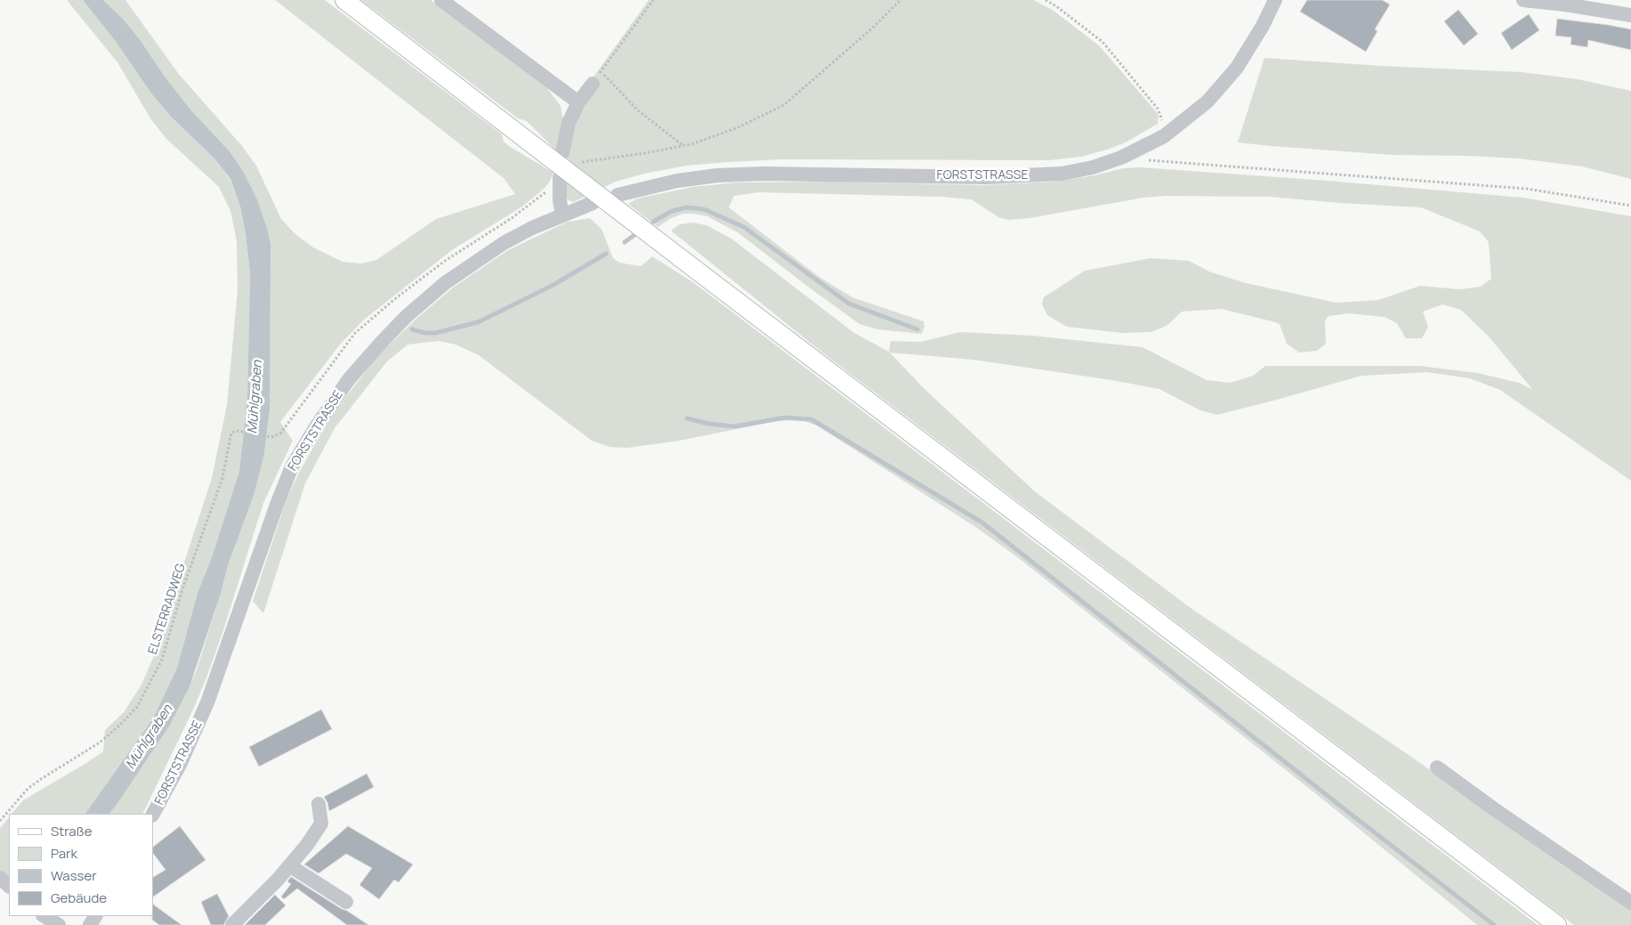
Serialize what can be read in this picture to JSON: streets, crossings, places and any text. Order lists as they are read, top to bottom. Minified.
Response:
{"streets":{"street":["FORSTSTRASSE"],"path":["ELSTERRADWEG"]},"water":["Mühlgraben"],"legend":["Straße","Park","Wasser","Gebäude"]}
